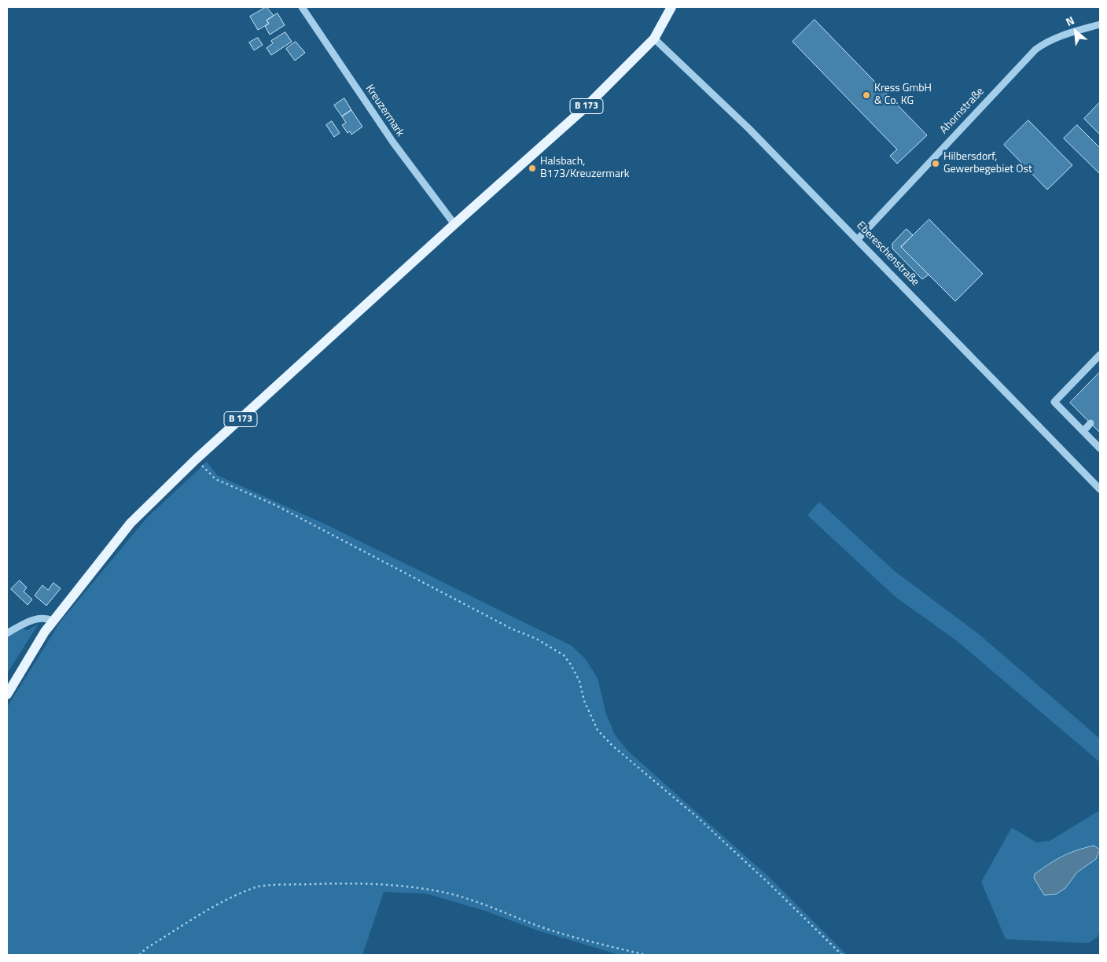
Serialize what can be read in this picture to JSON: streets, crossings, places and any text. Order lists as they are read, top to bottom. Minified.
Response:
{"streets":{"main road":["B 173"],"street":["Kreuzermark","Ahornstraße","Ebereschenstraße"]},"crossings":[["B 173","Kreuzermark"],["B 173","Ebereschenstraße"],["Ahornstraße","Ebereschenstraße"]],"places":["Kress GmbH & Co. KG","Hilbersdorf, Gewerbegebiet Ost","Halsbach, B173/Kreuzermark"],"north":"top left"}
